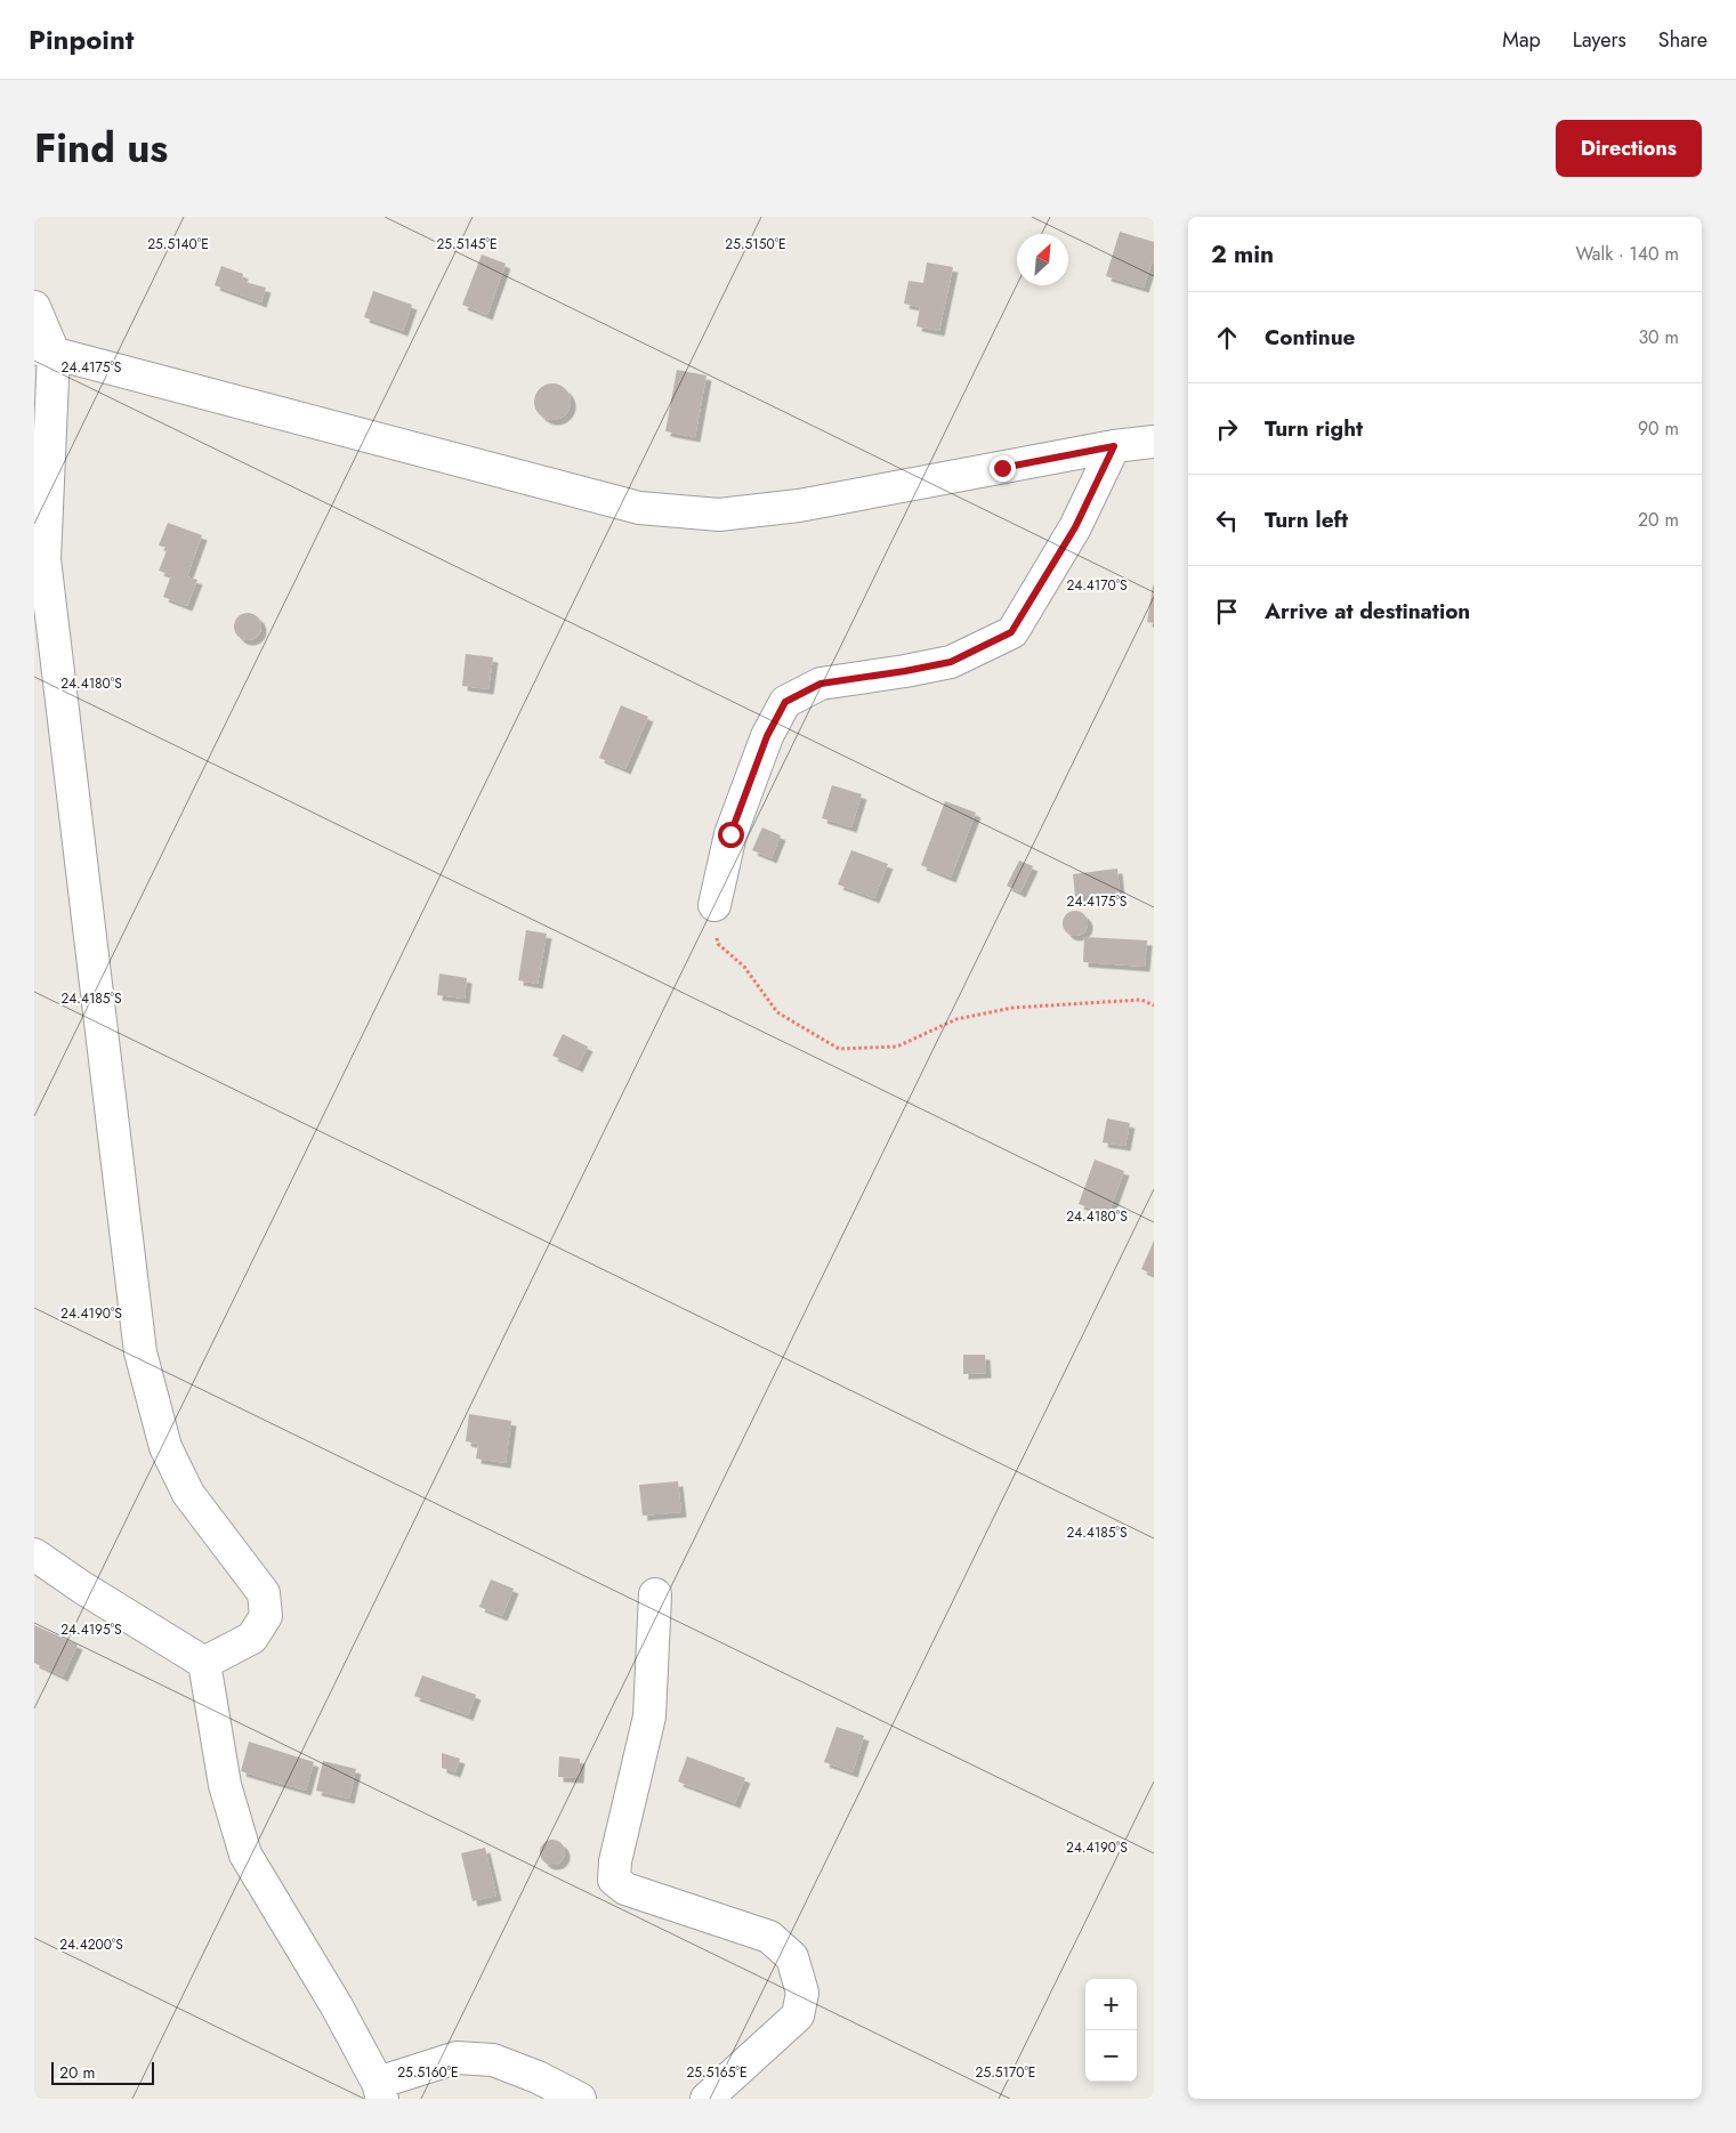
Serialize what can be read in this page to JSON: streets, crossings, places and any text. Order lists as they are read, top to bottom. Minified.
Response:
{"scale_bar":"20 m","north":"top right","page":{"header":"Pinpoint","nav":["Map","Layers","Share"],"title":"Find us","buttons":"Directions","heading":["2 min","Walk · 140 m"],"list":[["Continue","30 m"],["Turn right","90 m"],["Turn left","20 m"],"Arrive at destination"],"map_buttons":["+","−"],"scale":"20 m"},"coordinates":["25.5140°E","25.5145°E","25.5150°E","24.4175°S","24.4170°S","24.4180°S","24.4185°S","24.4190°S","24.4195°S","24.4200°S","25.5160°E","25.5165°E","25.5170°E"]}
